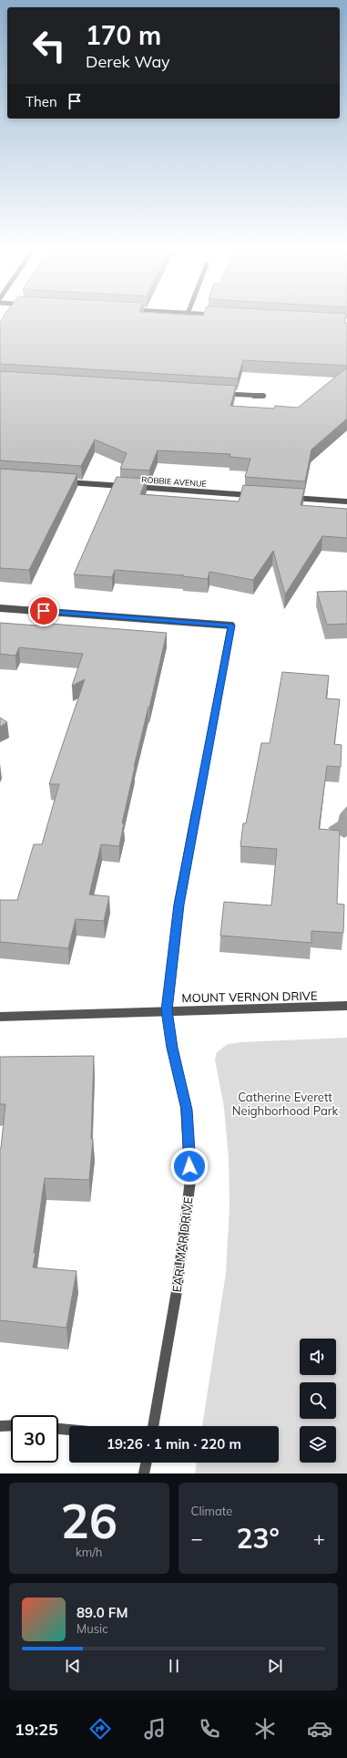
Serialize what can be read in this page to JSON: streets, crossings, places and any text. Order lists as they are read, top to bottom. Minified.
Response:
{"streets":{"street":["ROBBIE AVENUE","MOUNT VERNON DRIVE","EARLMAR DRIVE"]},"crossings":[["MOUNT VERNON DRIVE","EARLMAR DRIVE"]],"parks":["Catherine Everett Neighborhood Park"],"page":{"turn":["170 m","Derek Way"],"then":"Then","limit":"30","trip":"19:26 · 1 min · 220 m","tile":[["26","km/h"],"Climate"],"heat":["−","23°","+"],"song":["89.0 FM","Music"],"tabs":"19:25"}}
